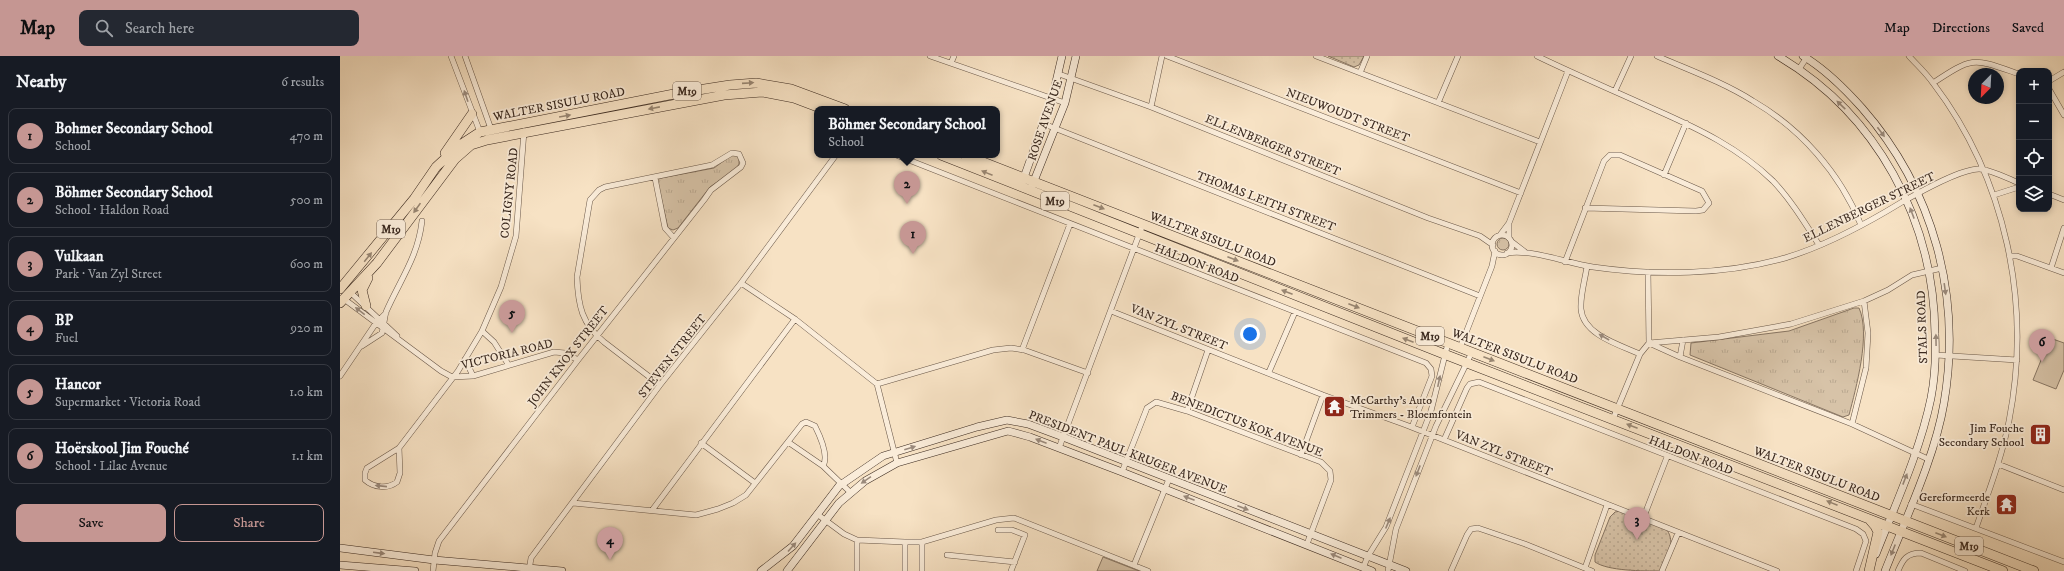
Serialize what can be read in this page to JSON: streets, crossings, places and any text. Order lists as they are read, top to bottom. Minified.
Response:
{"streets":{"highway":["M19","WALTER SISULU ROAD"],"street":["NIEUWOUDT STREET","ROSE AVENUE","ELLENBERGER STREET","COLIGNY ROAD","THOMAS LEITH STREET","HALDON ROAD","VAN ZYL STREET","STALS ROAD","VICTORIA ROAD","JOHN KNOX STREET","STEVEN STREET","BENEDICTUS KOK AVENUE","PRESIDENT PAUL KRUGER AVENUE"]},"crossings":[["WALTER SISULU ROAD","ROSE AVENUE"],["WALTER SISULU ROAD","COLIGNY ROAD"],["WALTER SISULU ROAD","STALS ROAD"],["WALTER SISULU ROAD","VICTORIA ROAD"],["ROSE AVENUE","ELLENBERGER STREET"],["ROSE AVENUE","THOMAS LEITH STREET"],["ELLENBERGER STREET","STALS ROAD"],["COLIGNY ROAD","VICTORIA ROAD"],["HALDON ROAD","VAN ZYL STREET"],["VICTORIA ROAD","JOHN KNOX STREET"],["BENEDICTUS KOK AVENUE","PRESIDENT PAUL KRUGER AVENUE"]],"places":{"temple":["McCarthy's Auto Trimmers - Bloemfontein","Gereformeerde Kerk"],"building":["Jim Fouche Secondary School"]},"north":"bottom left","page":{"header":"Map","search":"Search here","nav":["Map","Directions","Saved"],"heading":["Nearby","6 results"],"map_buttons":["+","−"],"popup":["Böhmer Secondary School","School"],"list":[{"mark":"1","name":"Bohmer Secondary School","note":"School","value":"470 m"},{"mark":"2","name":"Böhmer Secondary School","note":"School · Haldon Road","value":"500 m"},{"mark":"3","name":"Vulkaan","note":"Park · Van Zyl Street","value":"600 m"},{"mark":"4","name":"BP","note":"Fuel","value":"920 m"},{"mark":"5","name":"Hancor","note":"Supermarket · Victoria Road","value":"1.0 km"},{"mark":"6","name":"Hoërskool Jim Fouché","note":"School · Lilac Avenue","value":"1.1 km"}],"pins":["2","1","5","6","3","4"],"buttons":["Save","Share"]}}
